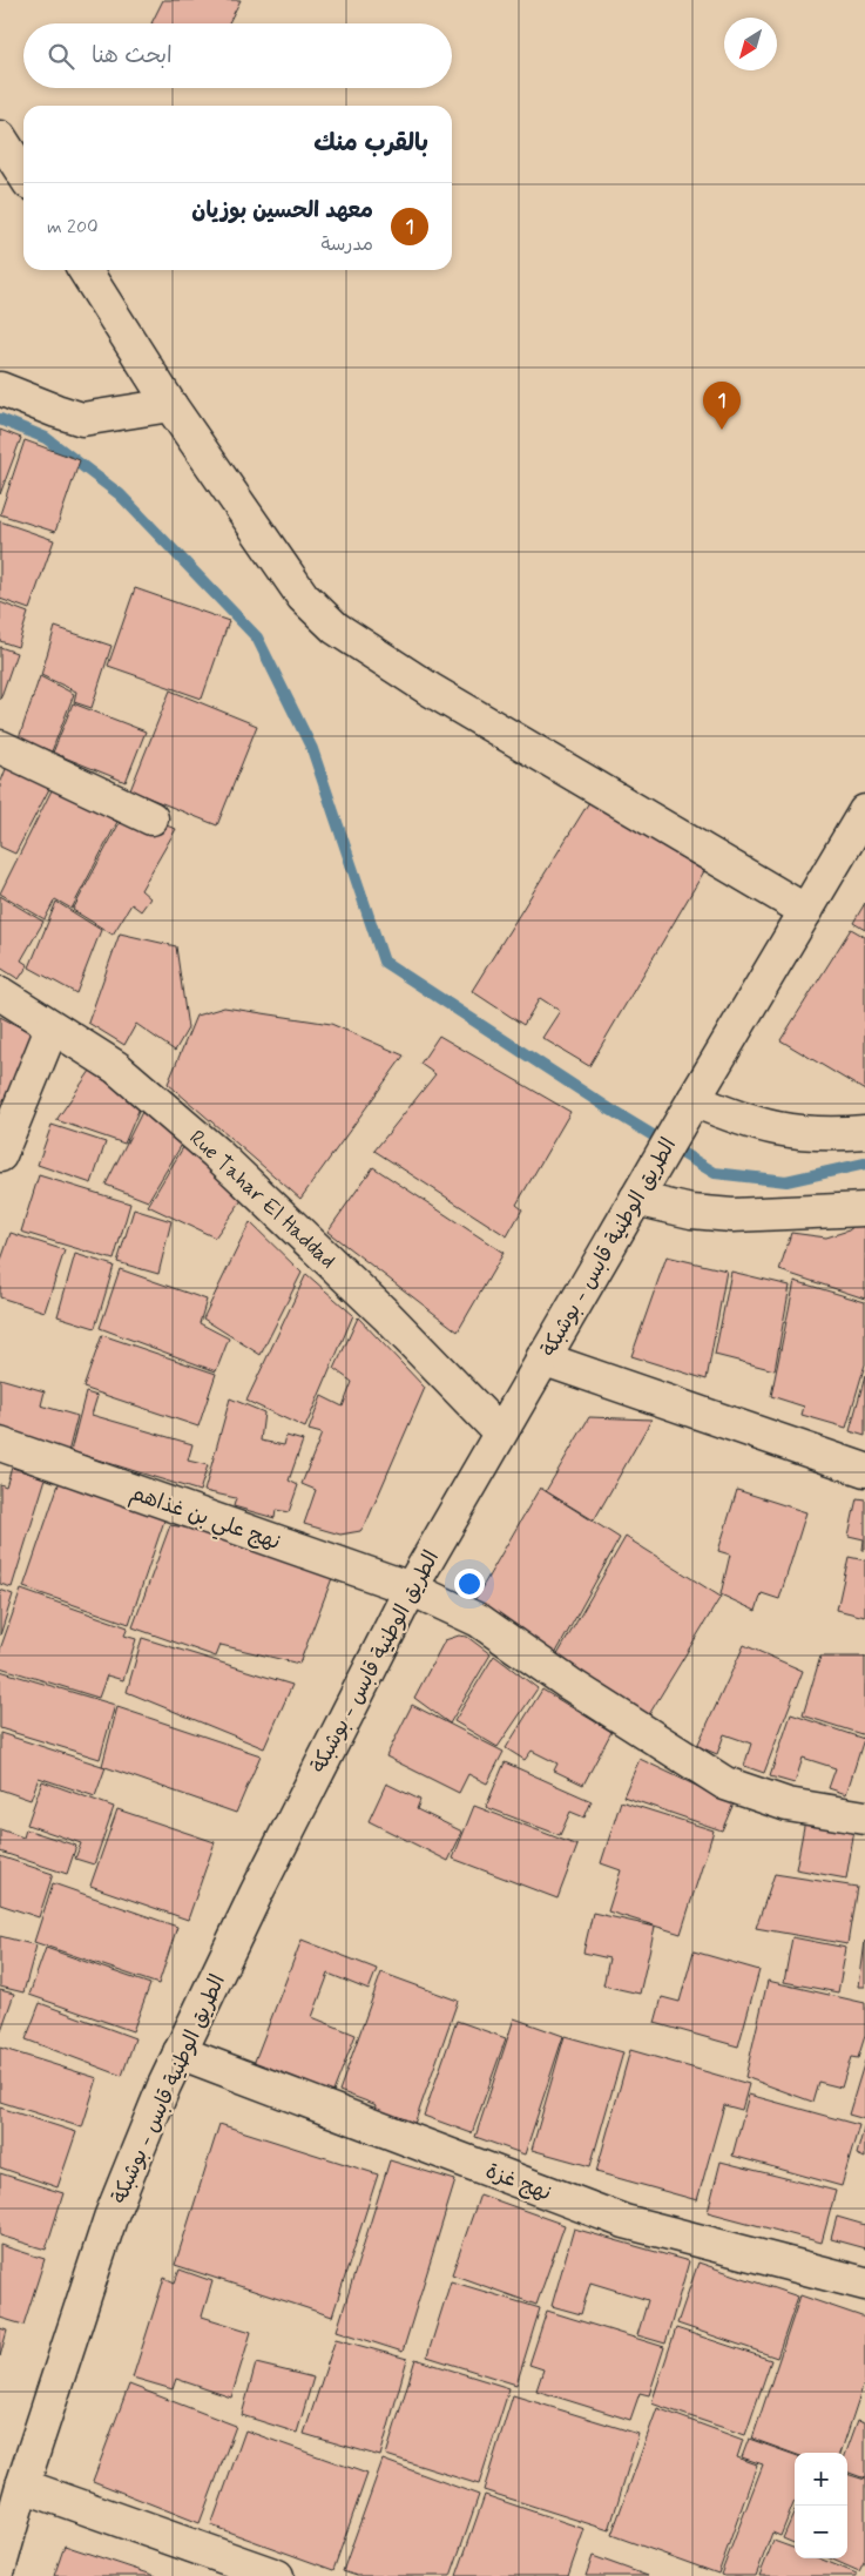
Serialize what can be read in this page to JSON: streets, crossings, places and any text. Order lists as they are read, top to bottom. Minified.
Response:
{"streets":{"street":["Rue Tahar El Haddad","الطريق الوطنية قابس - بوشبكة","نهج علي بن غذاهم","نهج غزة"]},"crossings":[["Rue Tahar El Haddad","الطريق الوطنية قابس - بوشبكة"],["الطريق الوطنية قابس - بوشبكة","نهج علي بن غذاهم"],["الطريق الوطنية قابس - بوشبكة","نهج غزة"]],"north":"bottom left","page":{"search":"ابحث هنا","heading":"بالقرب منك","list":[{"mark":"1","name":"معهد الحسين بوزيان","note":"مدرسة","value":"200 m"}],"pins":"1","map_buttons":["+","−"]}}
